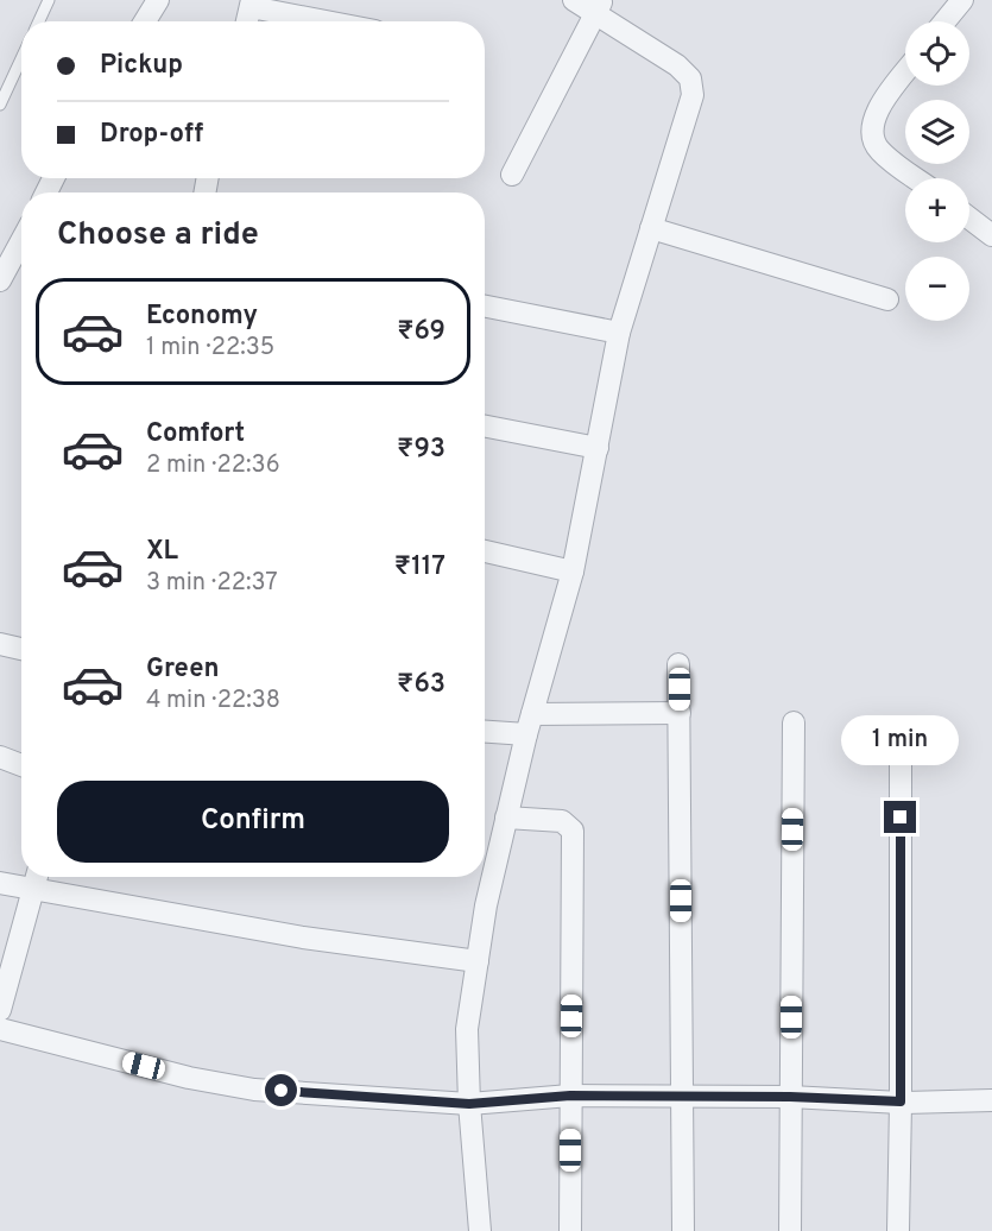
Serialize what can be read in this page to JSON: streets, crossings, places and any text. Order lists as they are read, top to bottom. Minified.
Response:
{"page":{"map_buttons":["+","−"],"banner":["Pickup","Drop-off"],"heading":"Choose a ride","list":[{"name":"Economy","note":"1 min · 22:35","value":"₹69"},{"name":"Comfort","note":"2 min · 22:36","value":"₹93"},{"name":"XL","note":"3 min · 22:37","value":"₹117"},{"name":"Green","note":"4 min · 22:38","value":"₹63"}],"bubble":"1 min","buttons":"Confirm"}}
